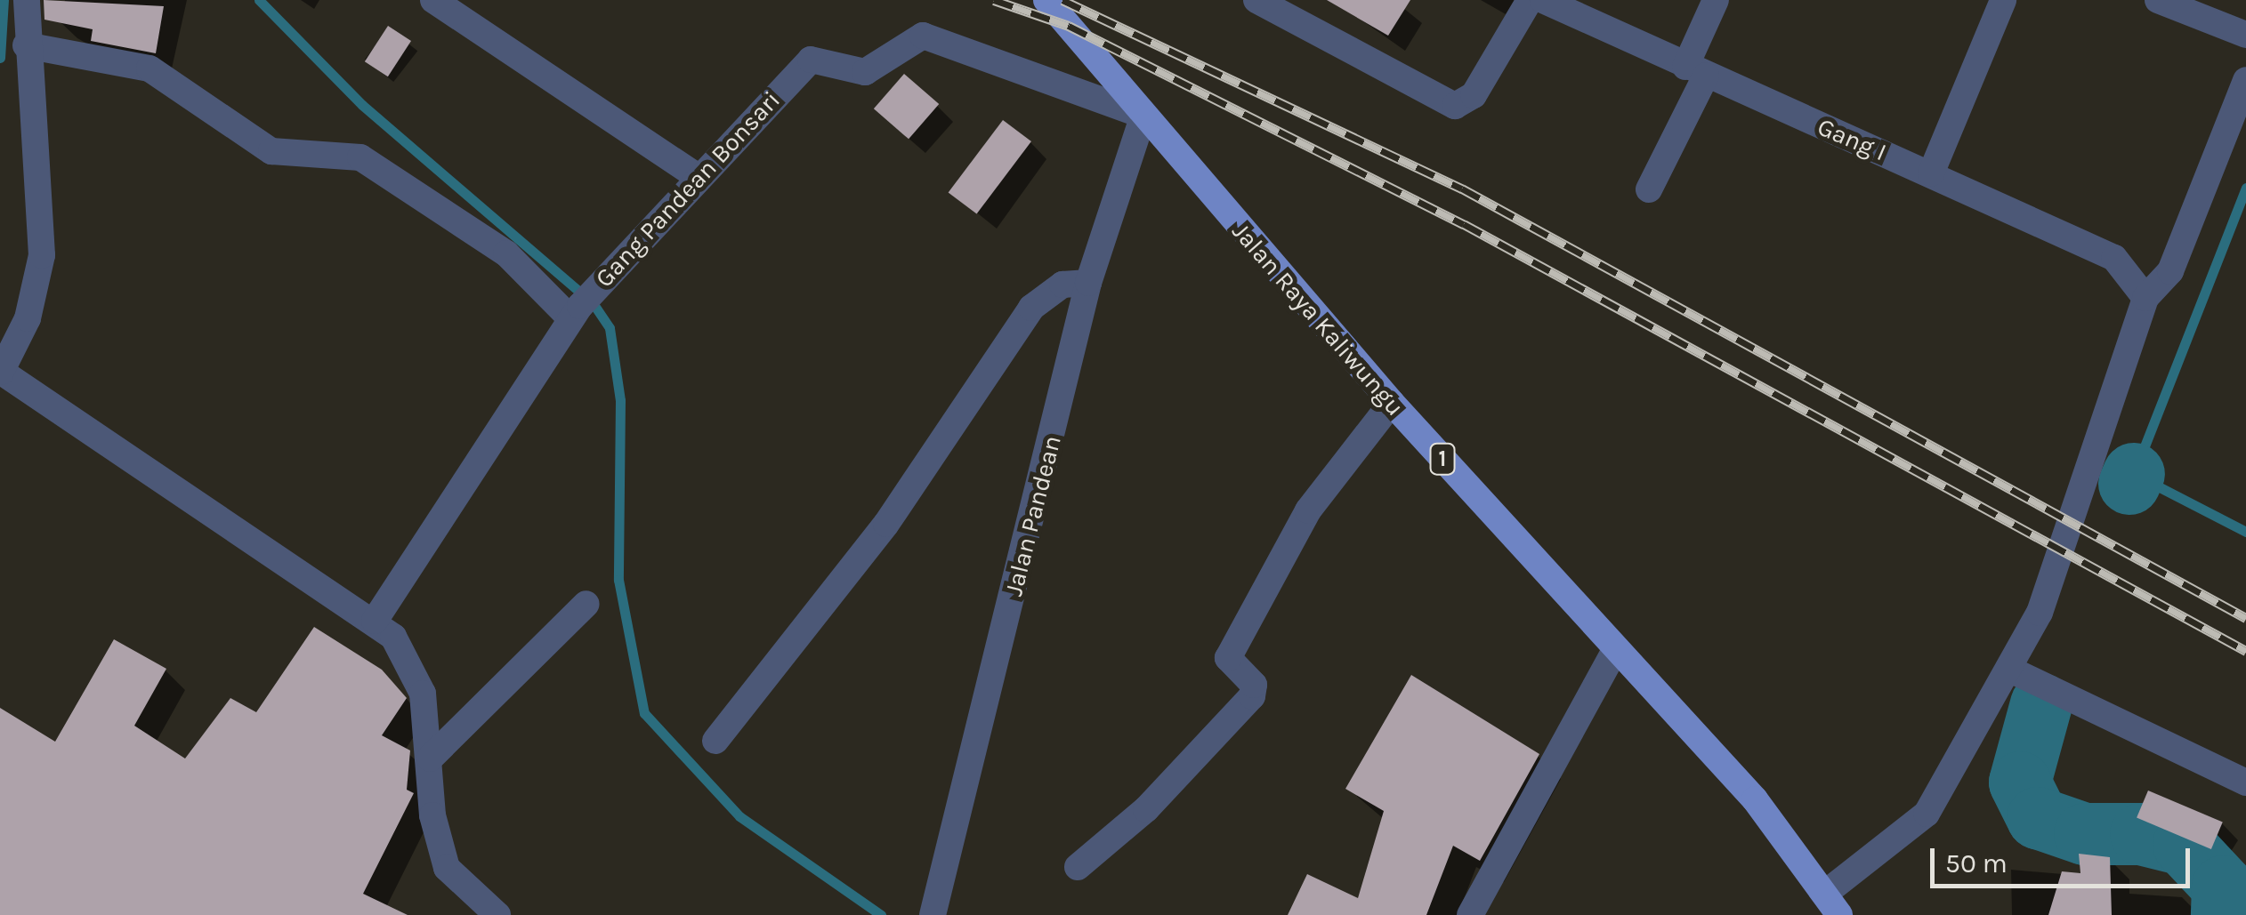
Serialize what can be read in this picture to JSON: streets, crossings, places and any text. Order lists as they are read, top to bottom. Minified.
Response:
{"streets":{"main road":["Jalan Raya Kaliwungu","1"],"street":["Gang I","Gang Pandean Bonsari","Jalan Pandean"]},"crossings":[["Gang Pandean Bonsari","Jalan Raya Kaliwungu"],["Gang Pandean Bonsari","Jalan Pandean"],["Jalan Raya Kaliwungu","Jalan Pandean"]],"scale_bar":"50 m"}
